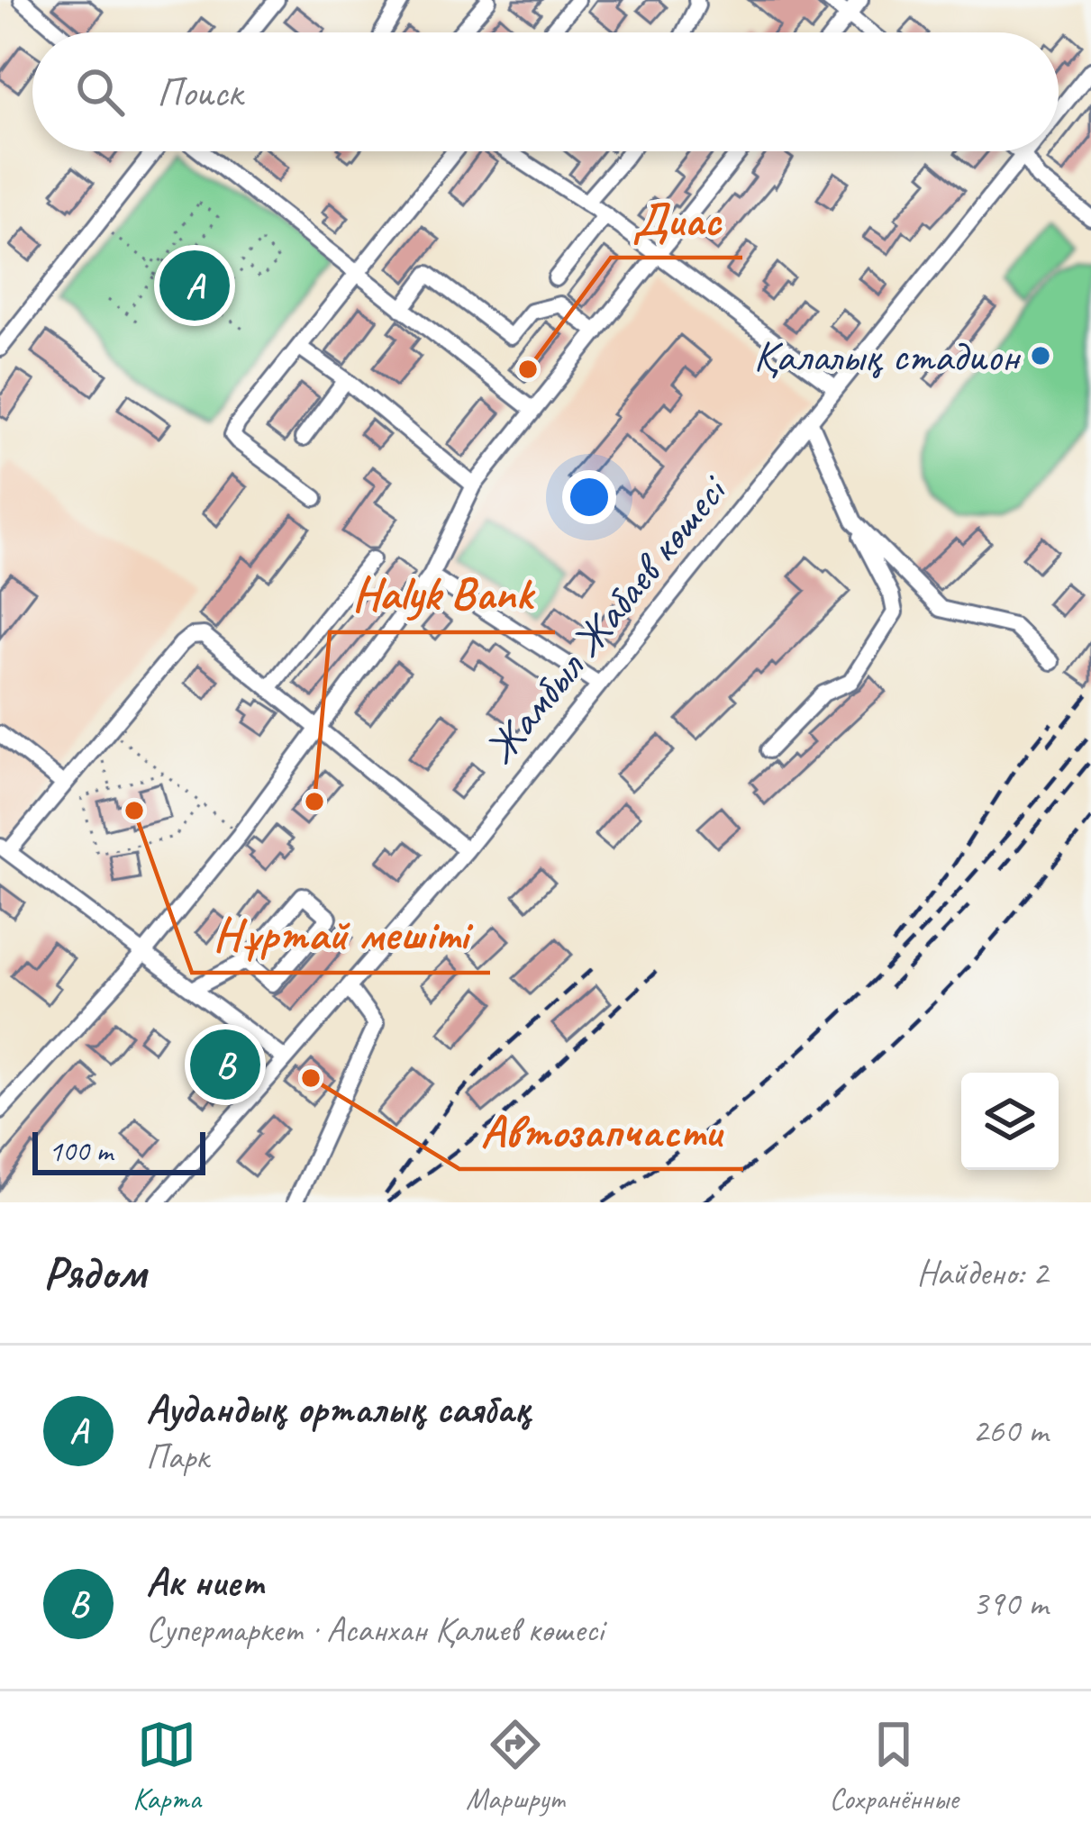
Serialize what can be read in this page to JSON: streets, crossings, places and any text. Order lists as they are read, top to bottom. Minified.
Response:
{"streets":{"street":["Жамбыл Жабаев көшесі"]},"places":["Қалалық стадион","Диас","Halyk Bank","Нұртай мешіті","Автозапчасти"],"scale_bar":"100 m","page":{"search":"Поиск","pins":["A","B"],"scale":"100 m","heading":["Рядом","Найдено: 2"],"list":[{"mark":"A","name":"Аудандық орталық саябақ","note":"Парк","value":"260 m"},{"mark":"B","name":"Ак ниет","note":"Супермаркет · Асанхан Қалиев көшесі","value":"390 m"}],"nav":["Карта","Маршрут","Сохранённые"]}}
